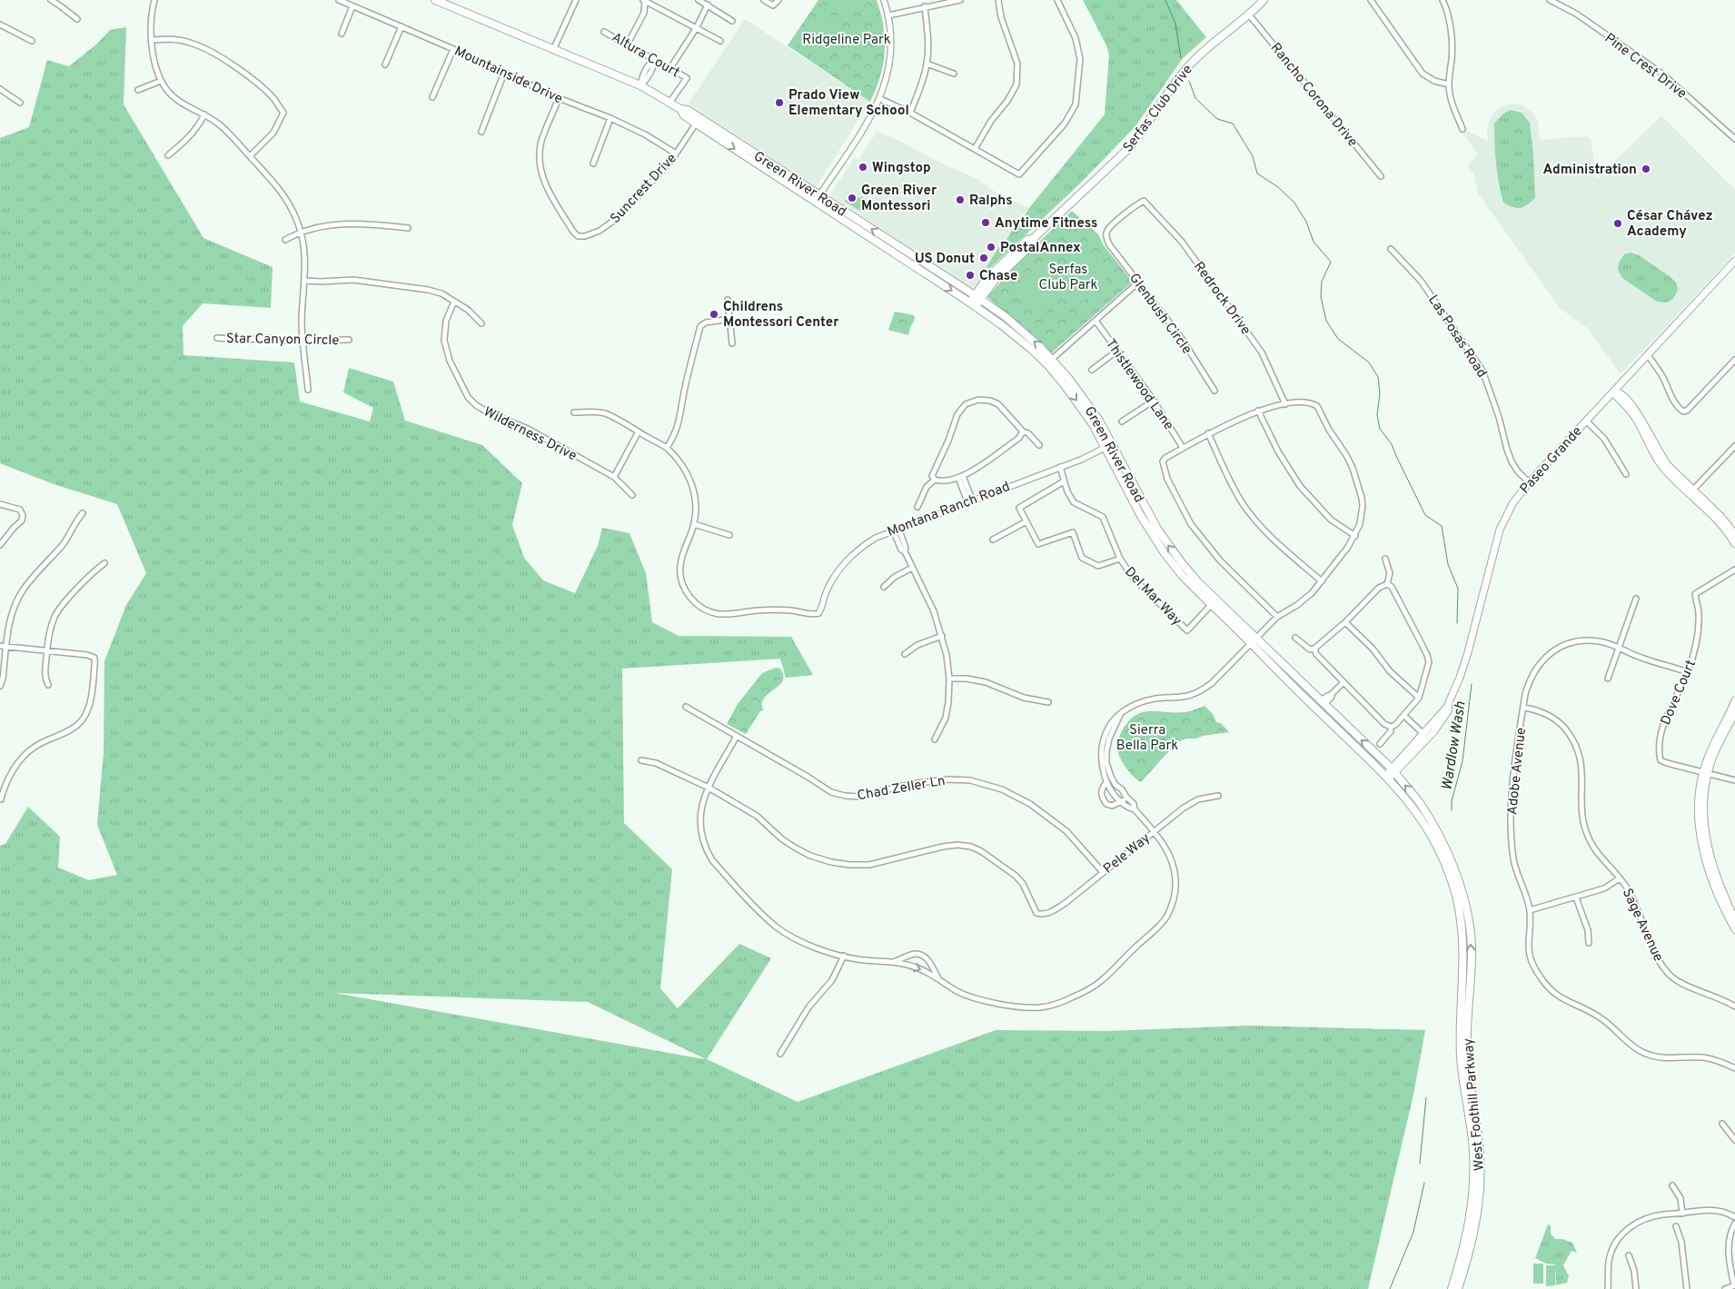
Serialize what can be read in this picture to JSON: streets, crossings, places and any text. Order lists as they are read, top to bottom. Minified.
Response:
{"streets":{"main road":["Serfas Club Drive","Green River Road","Paseo Grande","West Foothill Parkway"],"street":["Altura Court","Pine Crest Drive","Mountainside Drive","Rancho Corona Drive","Suncrest Drive","Redrock Drive","Glenbush Circle","Las Posas Road","Star Canyon Circle","Thistlewood Lane","Wilderness Drive","Montana Ranch Road","Del Mar Way","Dove Court","Adobe Avenue","Chad Zeller Ln","Pele Way","Sage Avenue"]},"crossings":[["Altura Court","Green River Road"],["Mountainside Drive","Suncrest Drive"],["Rancho Corona Drive","Serfas Club Drive"],["Serfas Club Drive","Green River Road"],["Green River Road","Suncrest Drive"],["Green River Road","Paseo Grande"],["Green River Road","Montana Ranch Road"],["Green River Road","Del Mar Way"],["Green River Road","West Foothill Parkway"],["Redrock Drive","Glenbush Circle"],["Las Posas Road","Paseo Grande"],["Paseo Grande","West Foothill Parkway"],["Montana Ranch Road","Del Mar Way"],["Dove Court","Adobe Avenue"],["Adobe Avenue","Sage Avenue"],["Chad Zeller Ln","Pele Way"]],"water":["Wardlow Wash"],"parks":["Ridgeline Park","Serfas Club Park","Sierra Bella Park"],"places":["Prado View Elementary School","Wingstop","Administration","Green River Montessori","Ralphs","Anytime Fitness","César Chávez Academy","PostalAnnex","US Donut","Chase","Childrens Montessori Center"]}
